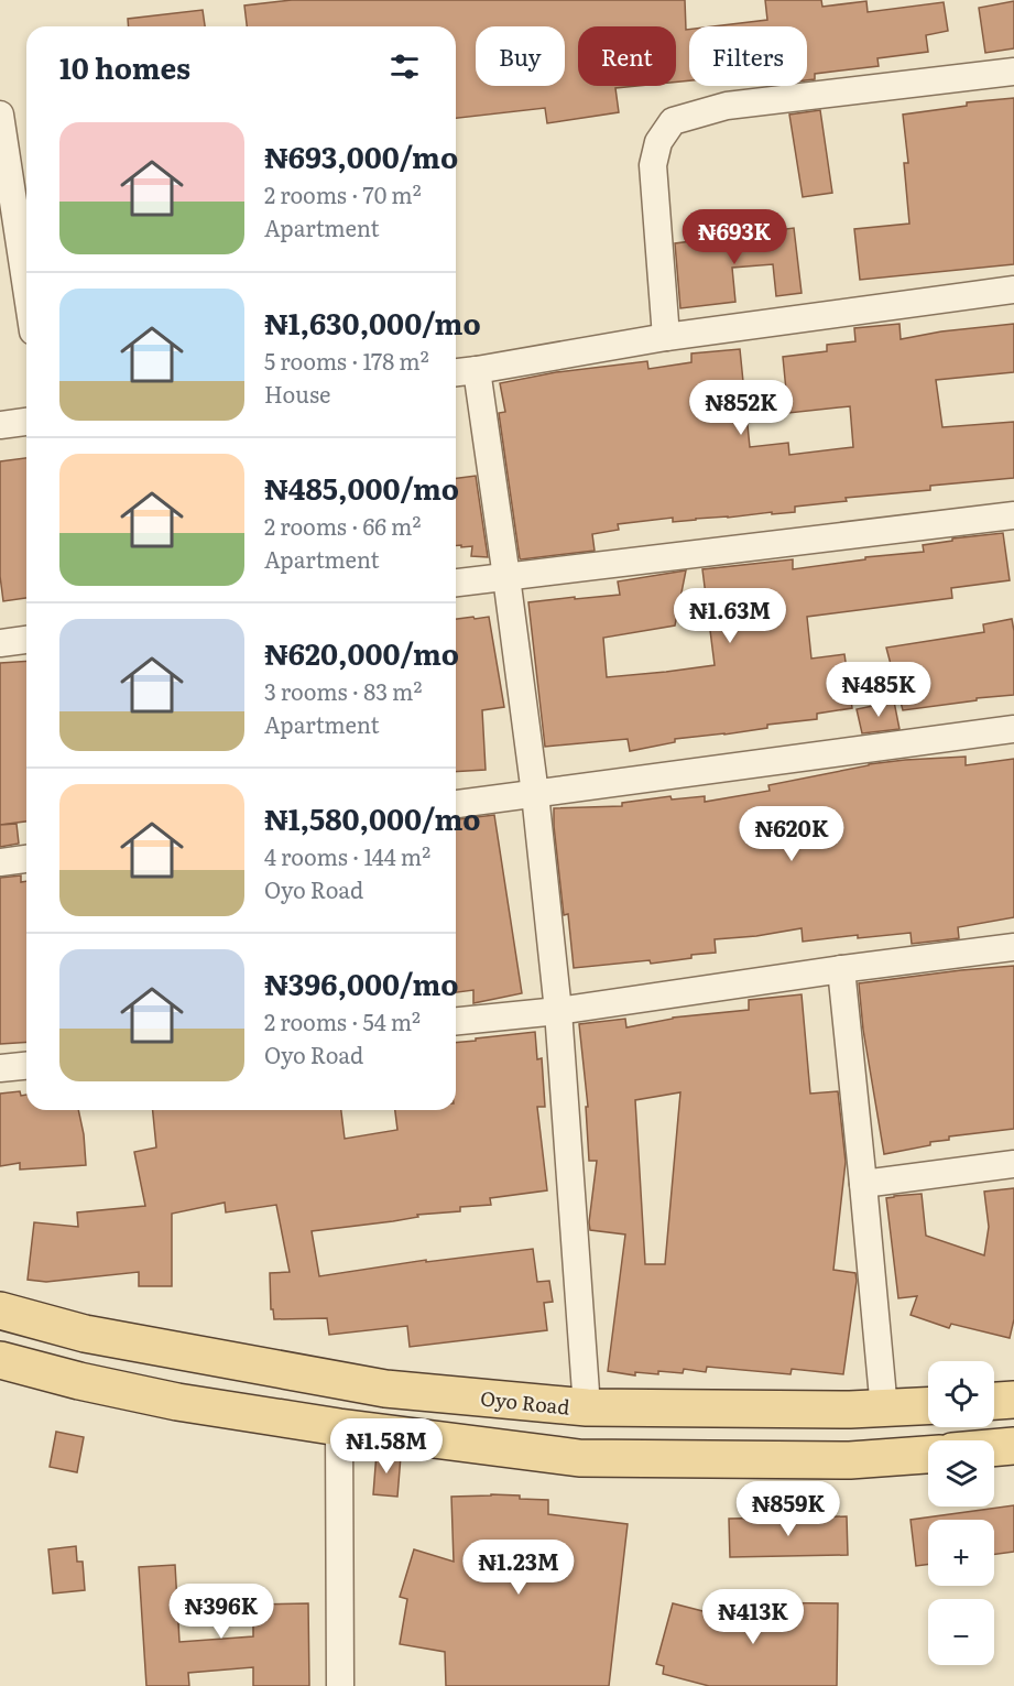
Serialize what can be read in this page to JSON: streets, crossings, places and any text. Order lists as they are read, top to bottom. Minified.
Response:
{"streets":{"main road":["Oyo Road"]},"page":{"chip":["Buy","Rent","Filters"],"heading":"10 homes","list":[{"name":"₦693,000/mo","note":"2 rooms · 70 m² · Apartment"},{"name":"₦1,630,000/mo","note":"5 rooms · 178 m² · House"},{"name":"₦485,000/mo","note":"2 rooms · 66 m² · Apartment"},{"name":"₦620,000/mo","note":"3 rooms · 83 m² · Apartment"},{"name":"₦1,580,000/mo","note":"4 rooms · 144 m² · Oyo Road"},{"name":"₦396,000/mo","note":"2 rooms · 54 m² · Oyo Road"}],"price":["₦693K","₦852K","₦1.63M","₦485K","₦620K","₦1.58M","₦859K","₦1.23M","₦396K","₦413K"],"map_buttons":["+","−"]}}
